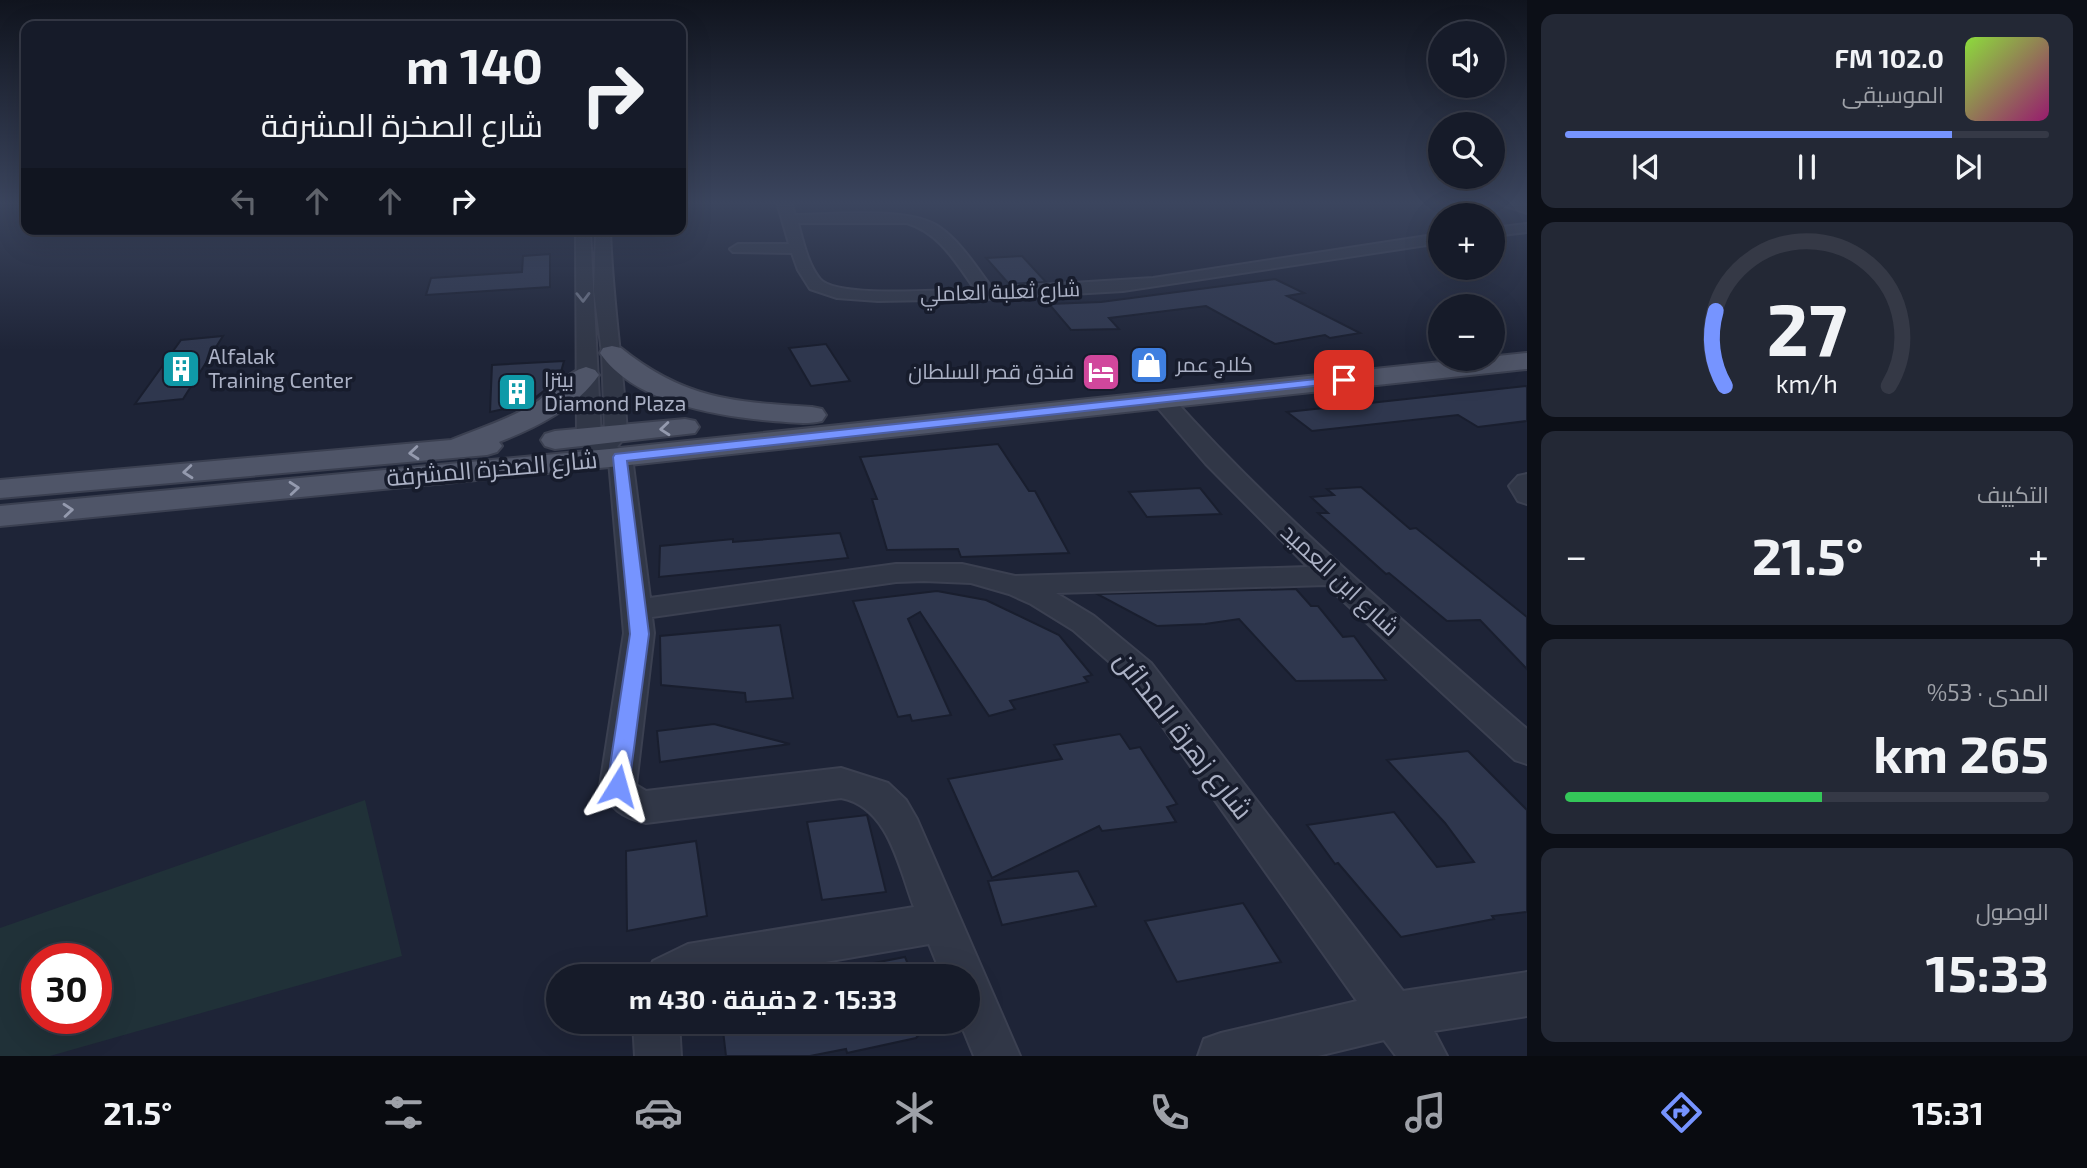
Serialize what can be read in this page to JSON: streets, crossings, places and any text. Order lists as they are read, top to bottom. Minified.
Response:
{"streets":{"main road":["شارع الصخرة المشرفة"],"street":["شارع ثعلبة العاملي","شارع ابن العميد","شارع زهرة المدائن"]},"crossings":[["شارع الصخرة المشرفة","شارع ابن العميد"]],"places":{"shop":["كلاج عمر"],"building":["Alfalak Training Center","بيتزا Diamond Plaza"],"hotel":["فندق قصر السلطان"]},"page":{"map_buttons":["+","−"],"turn":["140 m","شارع الصخرة المشرفة"],"song":["102.0 FM","الموسيقى"],"tile":["التكييف",["المدى · 53%","265 km"],["الوصول","15:33"]],"heat":["−","21.5°","+"],"limit":"30","trip":"15:33 · 2 دقيقة · 430 m","tabs":["15:31","21.5°"],"gauge":["27","km/h"]}}
